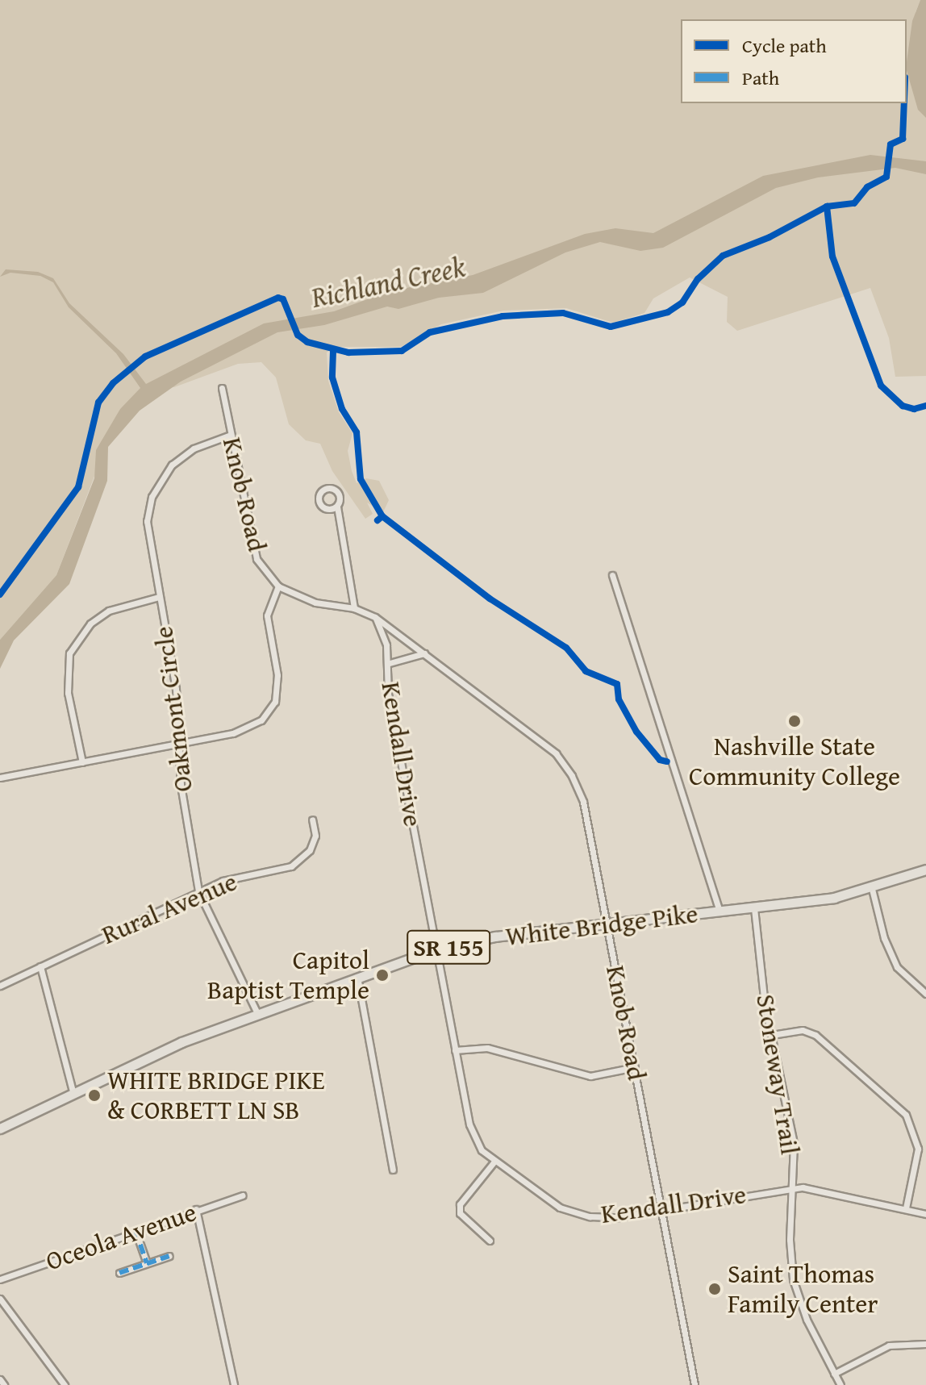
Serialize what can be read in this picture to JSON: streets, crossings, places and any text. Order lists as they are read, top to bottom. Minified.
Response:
{"streets":{"main road":["White Bridge Pike","SR 155"],"street":["Knob Road","Oakmont Circle","Kendall Drive","Rural Avenue","Stoneway Trail","Oceola Avenue"]},"crossings":[["Knob Road","Oakmont Circle"],["Knob Road","Kendall Drive"],["Knob Road","White Bridge Pike"],["Oakmont Circle","Rural Avenue"],["Oakmont Circle","White Bridge Pike"],["Kendall Drive","White Bridge Pike"],["Kendall Drive","Stoneway Trail"],["White Bridge Pike","Stoneway Trail"]],"water":["Richland Creek"],"places":["Nashville State Community College","Capitol Baptist Temple","WHITE BRIDGE PIKE & CORBETT LN SB","Saint Thomas Family Center"],"legend":["Cycle path","Path"]}
